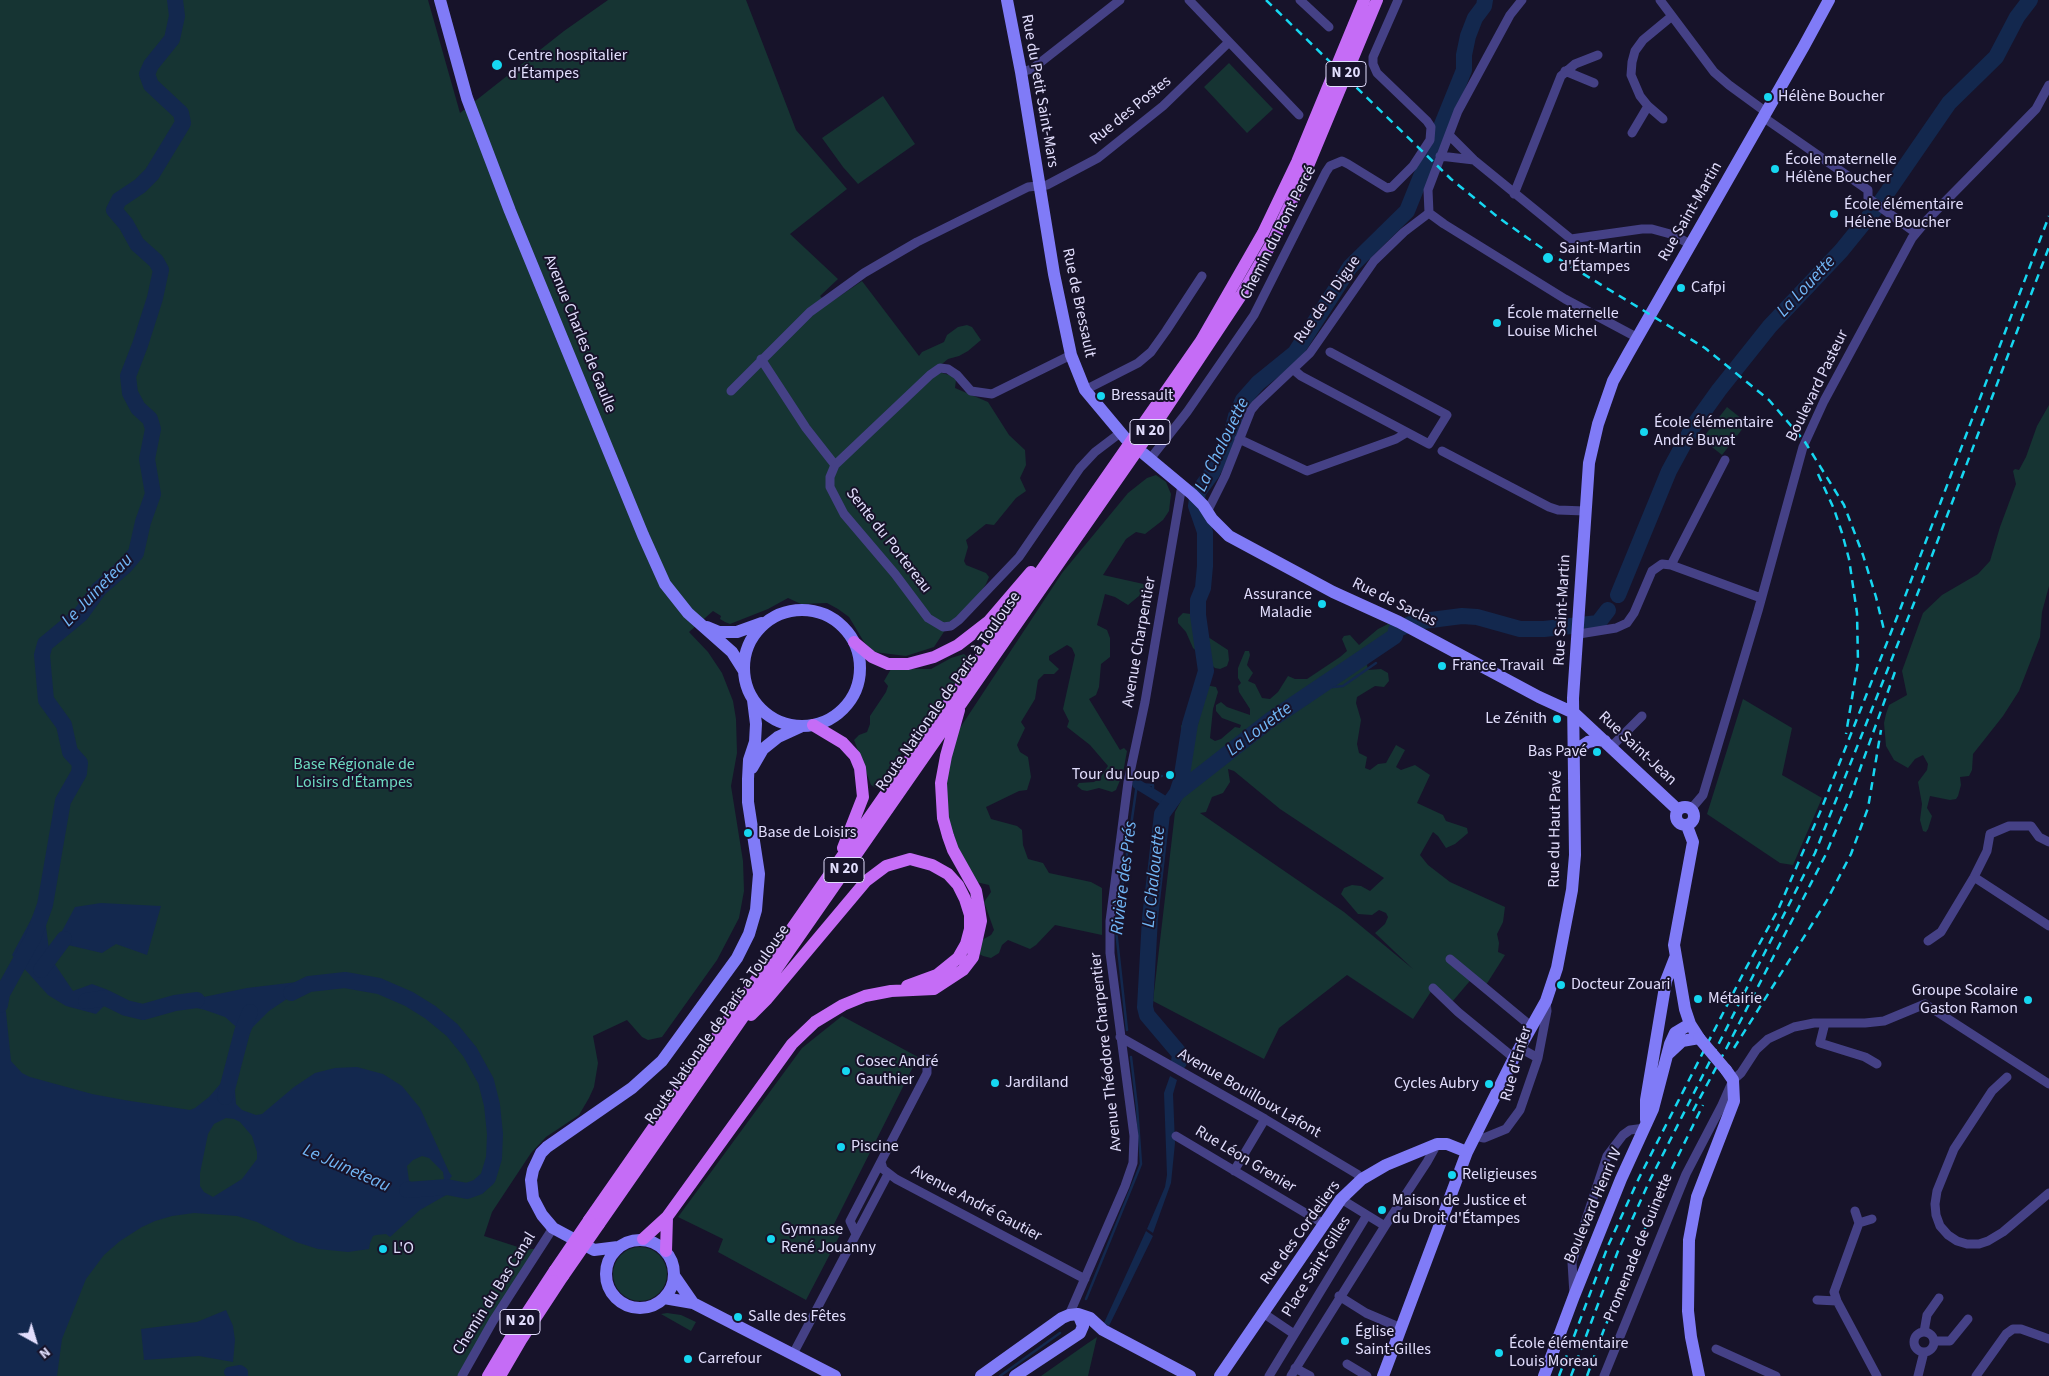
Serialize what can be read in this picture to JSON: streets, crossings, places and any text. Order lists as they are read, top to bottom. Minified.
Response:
{"streets":{"main road":["N 20","Rue du Petit Saint-Mars","Rue Saint-Martin","Rue de Bressault","Avenue Charles de Gaulle","Rue de Saclas","Route Nationale de Paris à Toulouse","Rue Saint-Jean","Rue du Haut Pavé","Boulevard Henri IV","Rue des Cordeliers"],"street":["Rue des Postes","Chemin du Pont Percé","Rue de la Digue","Boulevard Pasteur","Sente du Portereau","Avenue Charpentier","Avenue Théodore Charpentier","Rue d'Enfer","Avenue Bouilloux Lafont","Rue Léon Grenier","Avenue André Gautier","Promenade de Guinette","Place Saint-Gilles","Chemin du Bas Canal"]},"crossings":[["Rue du Petit Saint-Mars","Rue des Postes"],["Rue du Petit Saint-Mars","Rue de Bressault"],["Rue des Postes","Rue de Bressault"],["Rue Saint-Martin","Rue de Saclas"],["Rue Saint-Martin","Rue Saint-Jean"],["Rue Saint-Martin","Rue du Haut Pavé"],["Rue de la Digue","Rue de Saclas"],["Rue de Bressault","Sente du Portereau"],["Boulevard Pasteur","Rue Saint-Jean"],["Rue de Saclas","Rue Saint-Jean"],["Rue de Saclas","Rue du Haut Pavé"],["Avenue Charpentier","Avenue Théodore Charpentier"],["Rue Saint-Jean","Rue du Haut Pavé"],["Rue Saint-Jean","Boulevard Henri IV"],["Rue du Haut Pavé","Rue d'Enfer"],["Avenue Théodore Charpentier","Avenue Bouilloux Lafont"],["Avenue Théodore Charpentier","Avenue André Gautier"],["Avenue Bouilloux Lafont","Rue des Cordeliers"],["Rue Léon Grenier","Rue des Cordeliers"]],"water":["La Louette","La Chalouette","Le Juineteau","Rivière des Prés"],"parks":["Base Régionale de Loisirs d'Étampes"],"places":["Centre hospitalier d'Étampes","Hélène Boucher","École maternelle Hélène Boucher","École élémentaire Hélène Boucher","Saint-Martin d'Étampes","Cafpi","École maternelle Louise Michel","Bressault","École élémentaire André Buvat","Assurance Maladie","France Travail","Le Zénith","Bas Pavé","Tour du Loup","Base de Loisirs","Docteur Zouari","Métairie","Groupe Scolaire Gaston Ramon","Cosec André Gauthier","Jardiland","Cycles Aubry","Piscine","Religieuses","Maison de Justice et du Droit d'Étampes","Gymnase René Jouanny","L'O","Salle des Fêtes","Église Saint-Gilles","École élémentaire Louis Moreau","Carrefour"],"north":"bottom right"}
